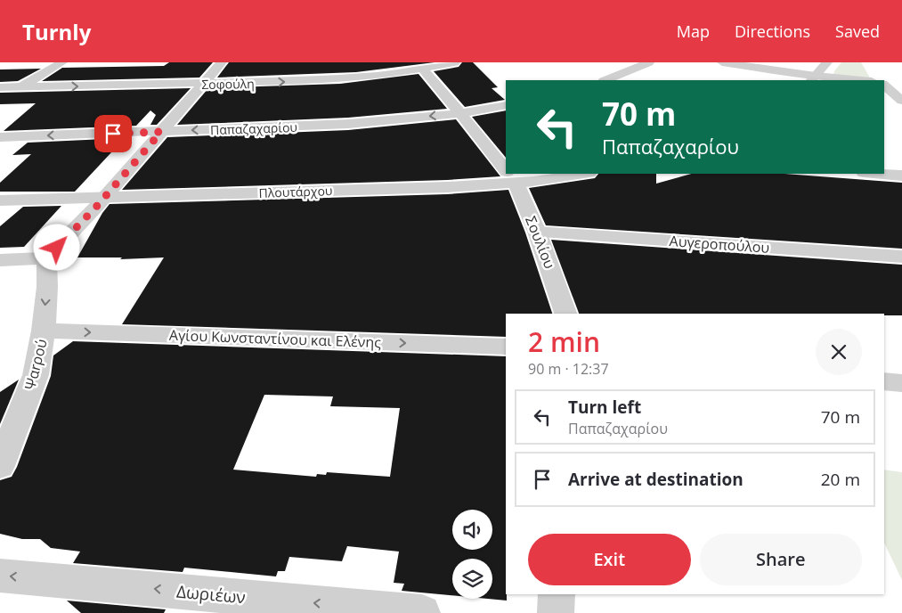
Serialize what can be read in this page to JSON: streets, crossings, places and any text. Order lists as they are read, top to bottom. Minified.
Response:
{"streets":{"street":["Σοφούλη","Παπαζαχαρίου","Πλουτάρχου","Σουλίου","Αυγεροπούλου","Αγίου Κωνσταντίνου και Ελένης","Ψαrρού","Δωριέων"]},"crossings":[["Σοφούλη","Σουλίου"],["Παπαζαχαρίου","Σουλίου"],["Πλουτάρχου","Σουλίου"],["Σουλίου","Αυγεροπούλου"],["Αγίου Κωνσταντίνου και Ελένης","Ψαrρού"]],"one_way":["Σοφούλη","Παπαζαχαρίου","Αγίου Κωνσταντίνου και Ελένης","Δωριέων"],"page":{"header":"Turnly","nav":["Map","Directions","Saved"],"turn":["70 m","Παπαζαχαρίου"],"heading":["2 min","90 m · 12:37"],"list":[{"name":"Turn left","note":"Παπαζαχαρίου","value":"70 m"},{"name":"Arrive at destination","value":"20 m"}],"buttons":["Exit","Share"]}}
